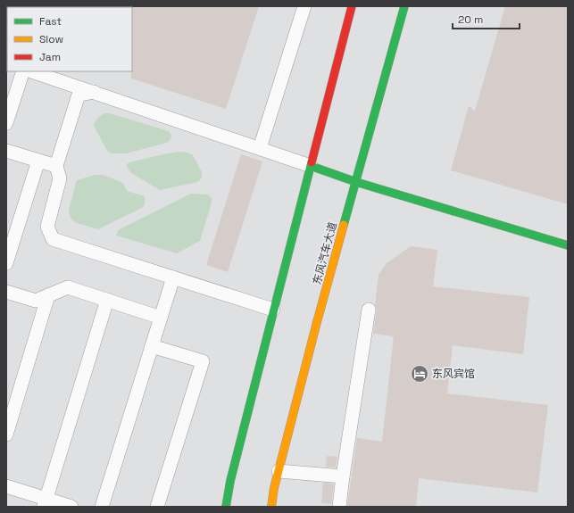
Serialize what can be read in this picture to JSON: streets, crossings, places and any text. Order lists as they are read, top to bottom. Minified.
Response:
{"streets":{"main road":["东风汽车大道"]},"places":{"hotel":["东风宾馆"]},"legend":["Fast","Slow","Jam"],"scale_bar":"20 m"}
